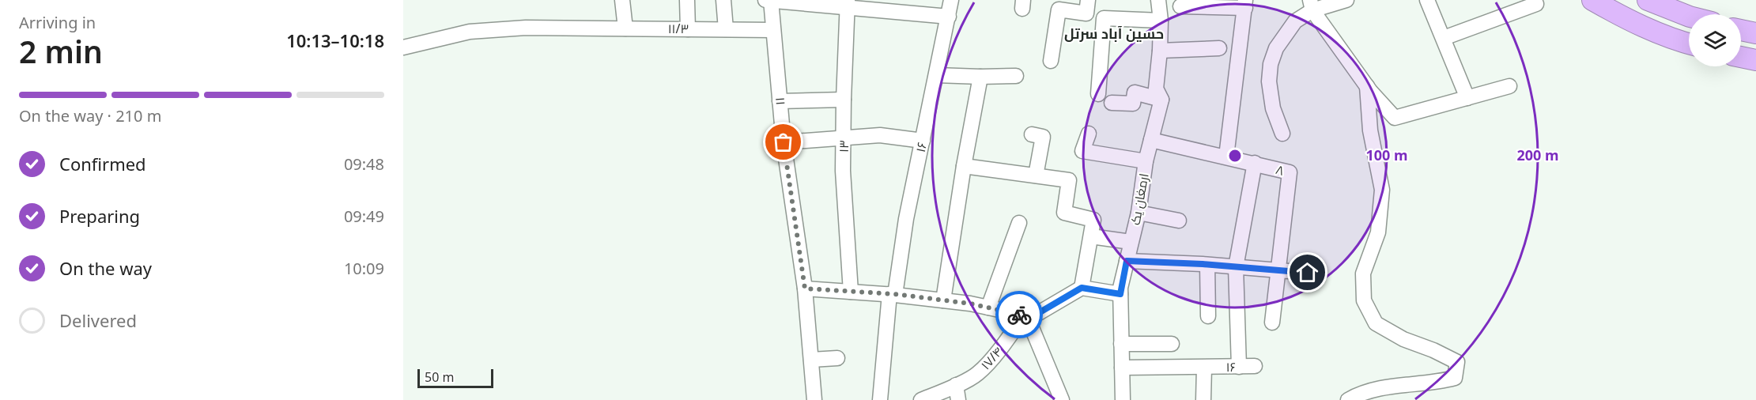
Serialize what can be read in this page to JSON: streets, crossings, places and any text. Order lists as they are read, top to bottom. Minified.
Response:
{"streets":{"street":["۱۱/۳","۱۱","۱۳","۱۶","۸","ارمغان یک","۱۷/۴"]},"crossings":[["۱۱/۳","۱۱"],["۱۶","ارمغان یک"],["۸","ارمغان یک"]],"districts":["حسین آباد سرتل"],"scale_bar":"50 m","page":{"heading":["2 min","Arriving in","10:13–10:18"],"bar":"On the way · 210 m","list":[["Confirmed","09:48"],["Preparing","09:49"],["On the way","10:09"],"Delivered"],"scale":"50 m"},"rings":["100 m","200 m"]}
